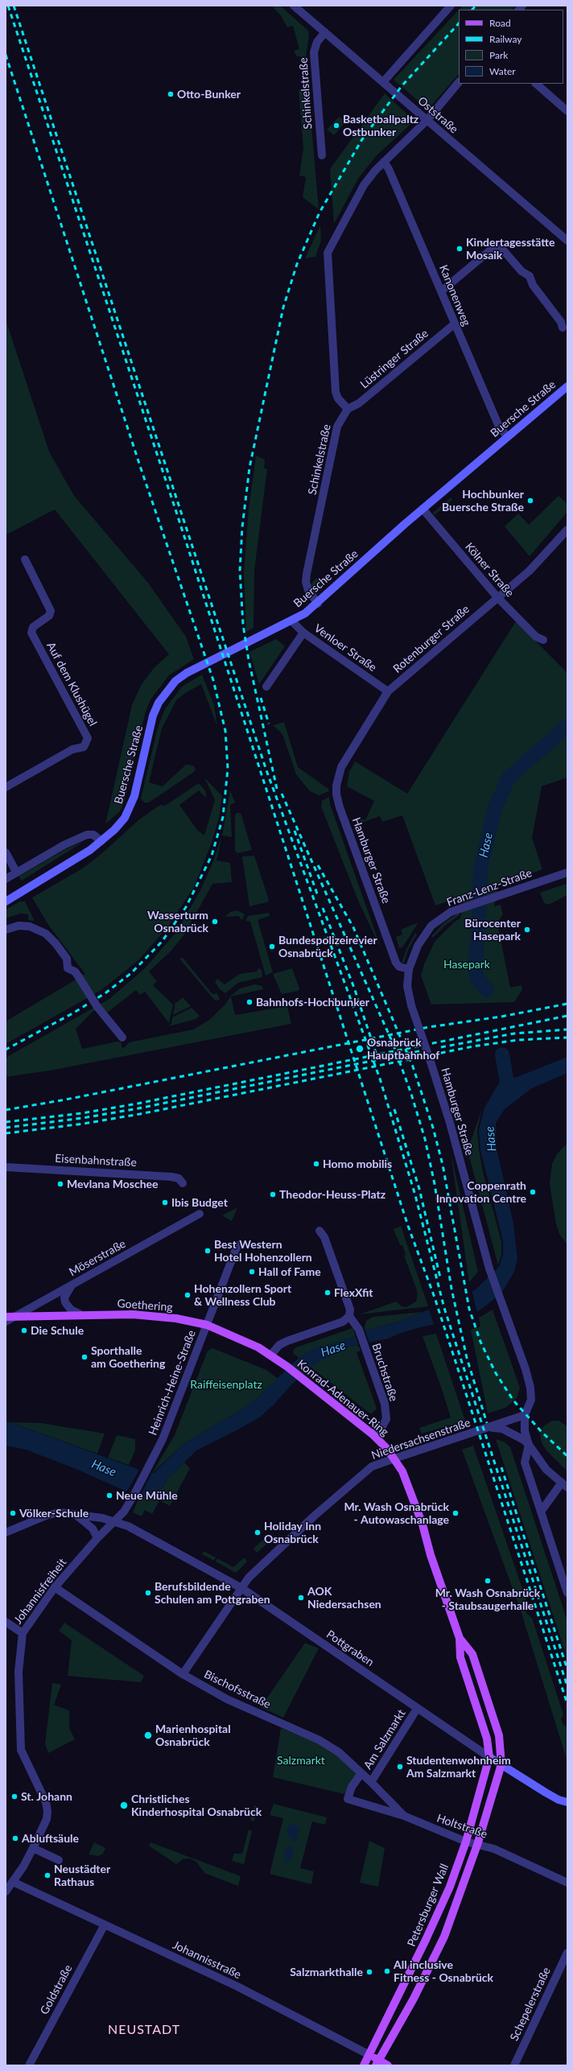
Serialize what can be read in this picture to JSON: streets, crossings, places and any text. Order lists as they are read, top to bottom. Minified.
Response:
{"streets":{"main road":["Buersche Straße","Goethering","Konrad-Adenauer-Ring","Pottgraben","Petersburger Wall","Johannisstraße"],"street":["Schinkelstraße","Oststraße","Kanonenweg","Lüstringer Straße","Kölner Straße","Rotenburger Straße","Venloer Straße","Auf dem Klushügel","Hamburger Straße","Franz-Lenz-Straße","Eisenbahnstraße","Möserstraße","Bruchstraße","Heinrich-Heine-Straße","Niedersachsenstraße","Johannisfreiheit","Bischofsstraße","Am Salzmarkt","Holtstraße","Goldstraße","Schepelerstraße"]},"crossings":[["Schinkelstraße","Oststraße"],["Schinkelstraße","Lüstringer Straße"],["Schinkelstraße","Buersche Straße"],["Kanonenweg","Lüstringer Straße"],["Kanonenweg","Buersche Straße"],["Buersche Straße","Kölner Straße"],["Buersche Straße","Venloer Straße"],["Kölner Straße","Rotenburger Straße"],["Rotenburger Straße","Venloer Straße"],["Rotenburger Straße","Hamburger Straße"],["Hamburger Straße","Franz-Lenz-Straße"],["Hamburger Straße","Niedersachsenstraße"],["Möserstraße","Goethering"],["Goethering","Heinrich-Heine-Straße"],["Goethering","Konrad-Adenauer-Ring"],["Bruchstraße","Konrad-Adenauer-Ring"],["Heinrich-Heine-Straße","Konrad-Adenauer-Ring"],["Heinrich-Heine-Straße","Johannisfreiheit"],["Heinrich-Heine-Straße","Pottgraben"],["Konrad-Adenauer-Ring","Niedersachsenstraße"],["Konrad-Adenauer-Ring","Pottgraben"],["Konrad-Adenauer-Ring","Petersburger Wall"],["Niedersachsenstraße","Pottgraben"],["Niedersachsenstraße","Bischofsstraße"],["Johannisfreiheit","Pottgraben"],["Johannisfreiheit","Bischofsstraße"],["Johannisfreiheit","Johannisstraße"],["Pottgraben","Am Salzmarkt"],["Pottgraben","Petersburger Wall"],["Bischofsstraße","Am Salzmarkt"],["Bischofsstraße","Holtstraße"],["Am Salzmarkt","Holtstraße"],["Holtstraße","Petersburger Wall"],["Petersburger Wall","Johannisstraße"],["Johannisstraße","Goldstraße"]],"districts":["NEUSTADT"],"water":["Hase"],"parks":["Hasepark","Raiffeisenplatz","Salzmarkt"],"places":["Otto-Bunker","Basketballpaltz Ostbunker","Kindertagesstätte Mosaik","Hochbunker Buersche Straße","Wasserturm Osnabrück","Bürocenter Hasepark","Bundespolizeirevier Osnabrück","Bahnhofs-Hochbunker","Osnabrück Hauptbahnhof","Homo mobilis","Mevlana Moschee","Coppenrath Innovation Centre","Theodor-Heuss-Platz","Ibis Budget","Best Western Hotel Hohenzollern","Hall of Fame","FlexXfit","Hohenzollern Sport & Wellness Club","Die Schule","Sporthalle am Goethering","Neue Mühle","Völker-Schule","Mr. Wash Osnabrück - Autowaschanlage","Holiday Inn Osnabrück","Mr. Wash Osnabrück - Staubsaugerhalle","Berufsbildende Schulen am Pottgraben","AOK Niedersachsen","Marienhospital Osnabrück","Studentenwohnheim Am Salzmarkt","St. Johann","Christliches Kinderhospital Osnabrück","Abluftsäule","Neustädter Rathaus","All inclusive Fitness - Osnabrück","Salzmarkthalle"],"legend":["Road","Railway","Park","Water"]}
